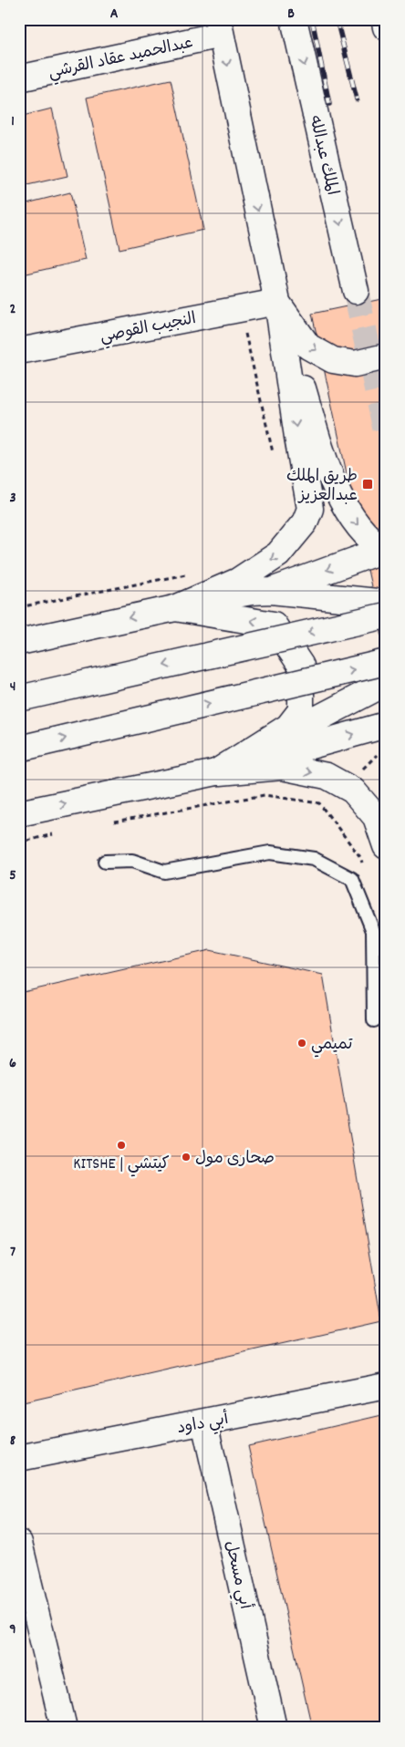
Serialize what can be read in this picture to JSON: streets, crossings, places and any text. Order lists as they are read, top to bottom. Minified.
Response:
{"streets":{"main road":["عبدالحميد عقاد القرشي","الملك عبدالله","النجيب القوصي","أبي داود","أبي مسحل"]},"crossings":[["أبي داود","أبي مسحل"]],"places":{"transit":["طريق الملك عبدالعزيز"],"other":["تمیمي","KITSHE | كيتشي","صحارى مول"]},"grid":{"columns":["A","B"],"rows":["1","2","3","4","5","6","7","8","9"]}}
